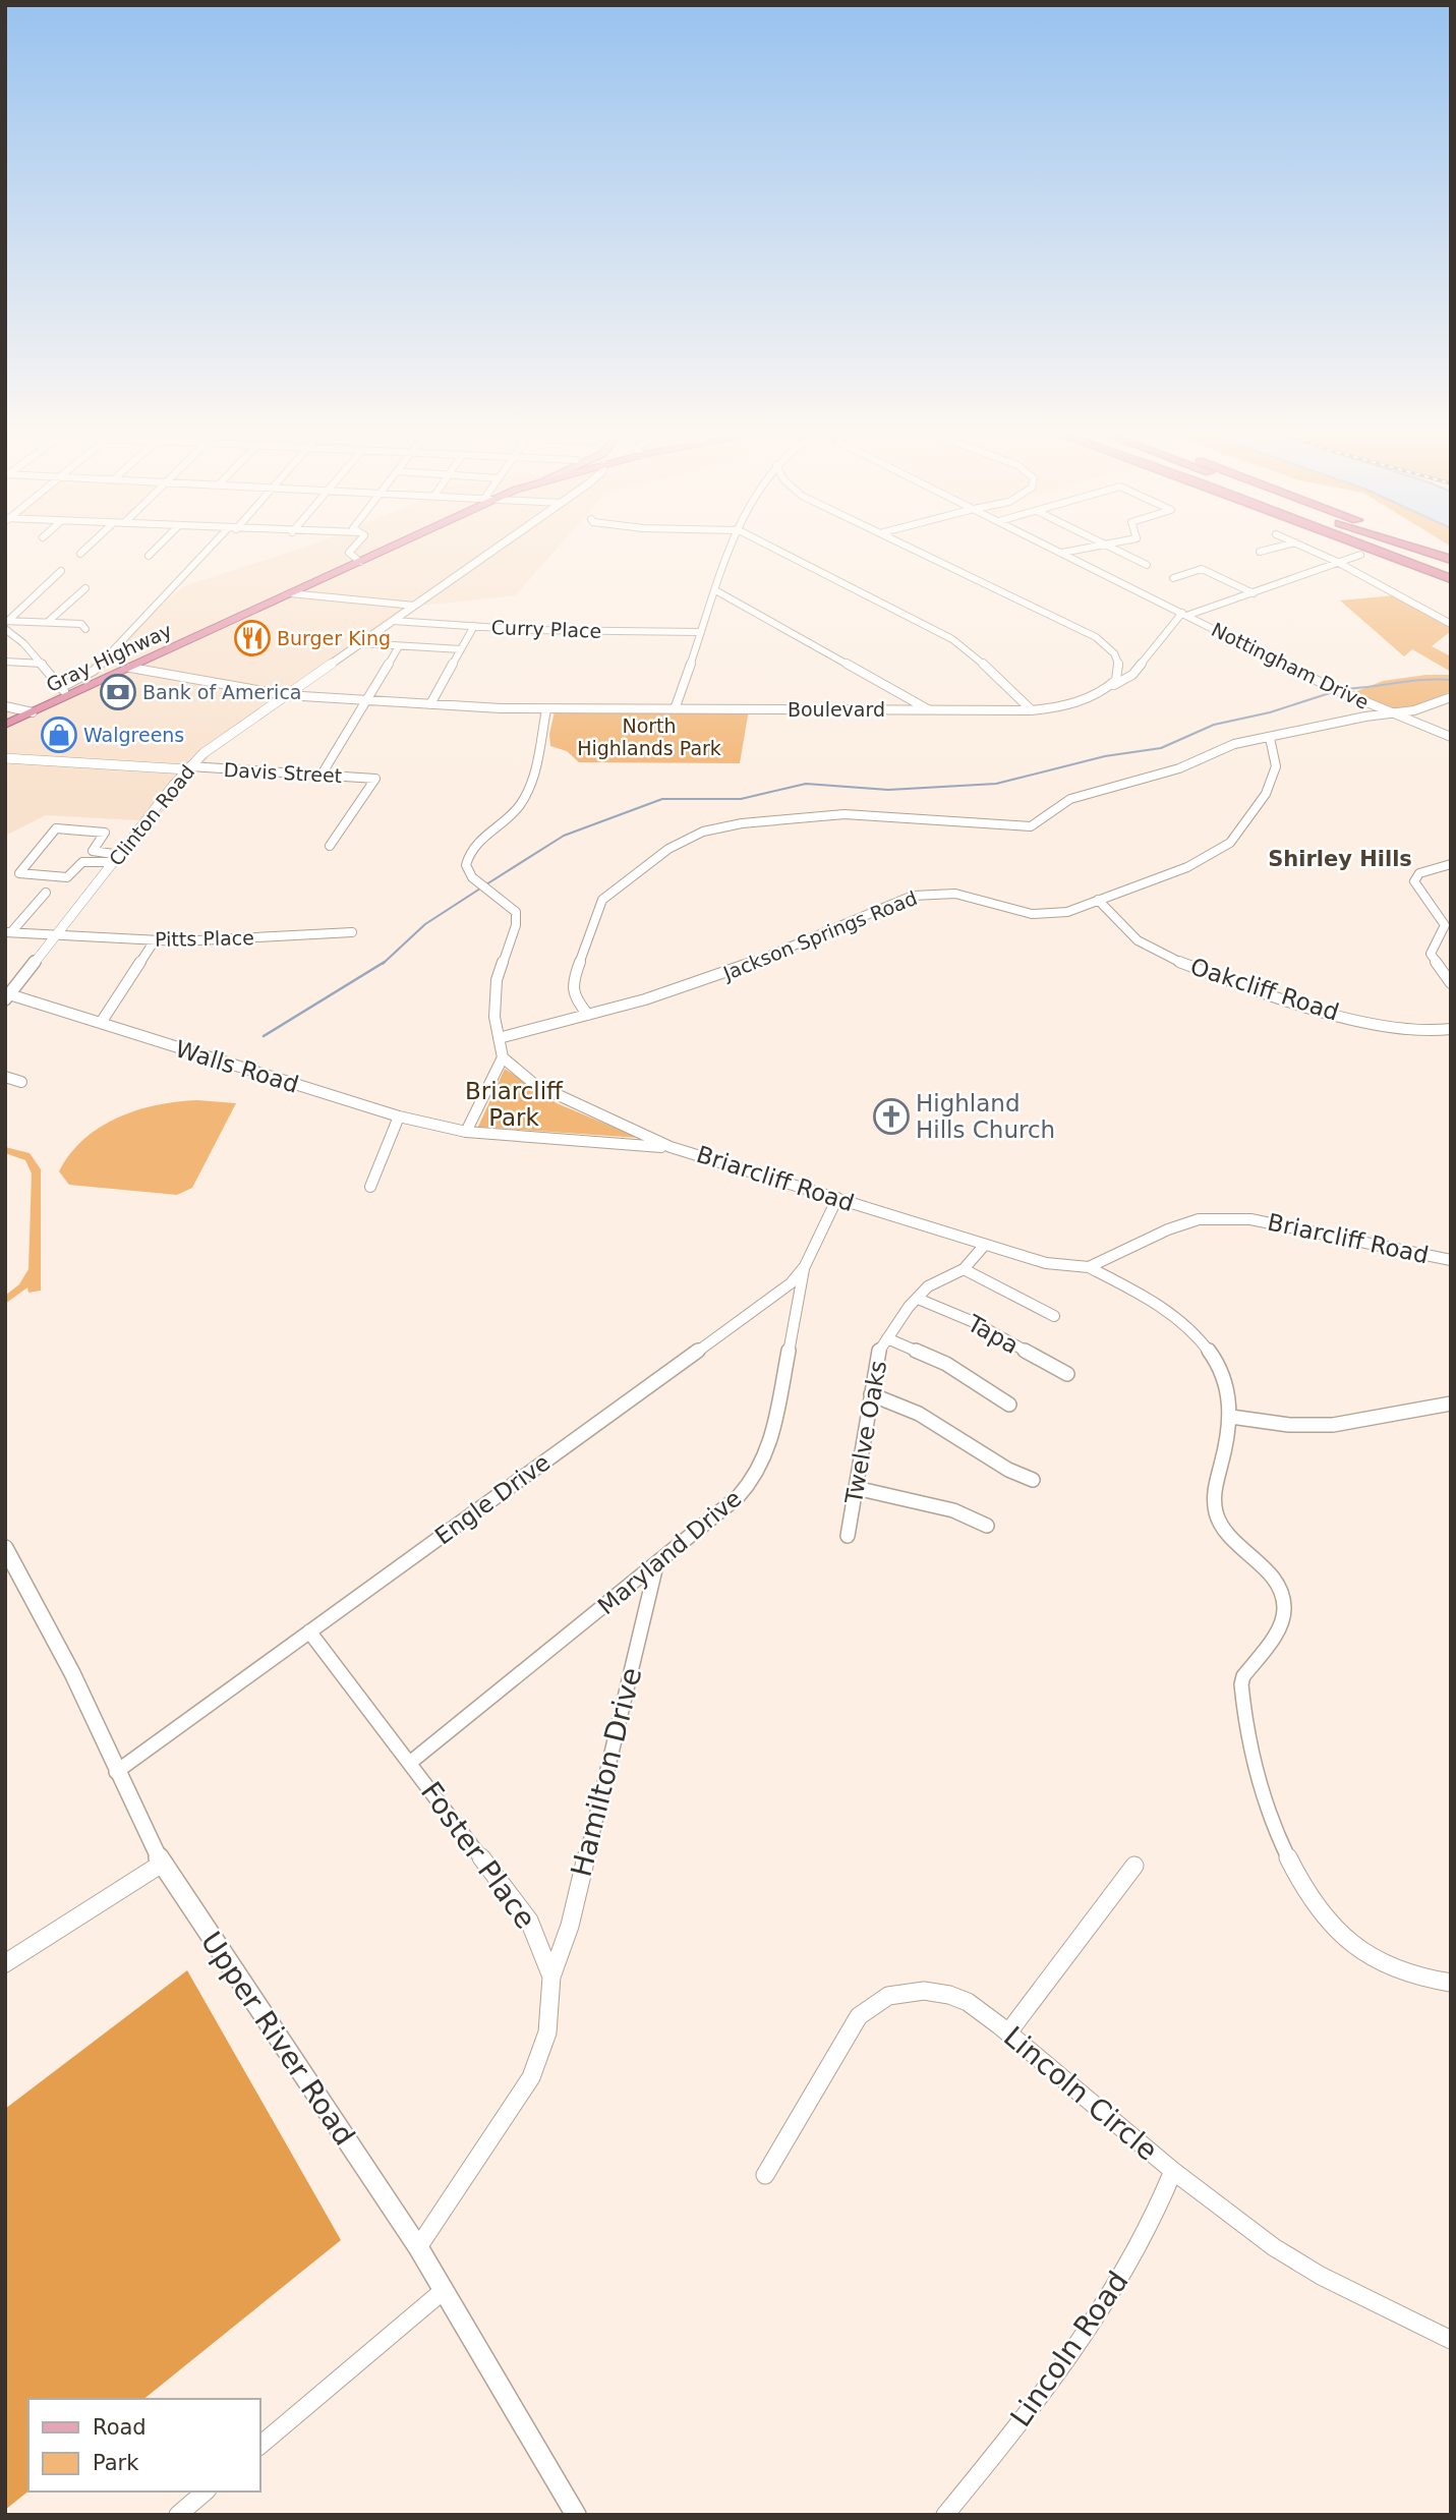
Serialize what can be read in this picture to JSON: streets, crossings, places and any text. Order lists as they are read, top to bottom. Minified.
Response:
{"streets":{"highway":["Gray Highway"],"street":["Curry Place","Nottingham Drive","Boulevard","Davis Street","Clinton Road","Jackson Springs Road","Pitts Place","Oakcliff Road","Walls Road","Briarcliff Road","Tapa","Twelve Oaks","Engle Drive","Maryland Drive","Hamilton Drive","Foster Place","Upper River Road","Lincoln Circle","Lincoln Road"]},"crossings":[["Curry Place","Clinton Road"],["Gray Highway","Boulevard"],["Nottingham Drive","Boulevard"],["Boulevard","Clinton Road"],["Davis Street","Clinton Road"],["Clinton Road","Pitts Place"],["Clinton Road","Walls Road"],["Jackson Springs Road","Oakcliff Road"],["Walls Road","Briarcliff Road"],["Briarcliff Road","Twelve Oaks"],["Briarcliff Road","Engle Drive"],["Tapa","Twelve Oaks"],["Engle Drive","Maryland Drive"],["Engle Drive","Foster Place"],["Engle Drive","Upper River Road"],["Maryland Drive","Hamilton Drive"],["Maryland Drive","Foster Place"],["Hamilton Drive","Foster Place"],["Foster Place","Upper River Road"],["Lincoln Circle","Lincoln Road"]],"districts":["Shirley Hills"],"parks":["North Highlands Park","Briarcliff Park"],"places":{"restaurant":["Burger King"],"bank":["Bank of America"],"shop":["Walgreens"],"church":["Highland Hills Church"]},"legend":["Road","Park"]}
